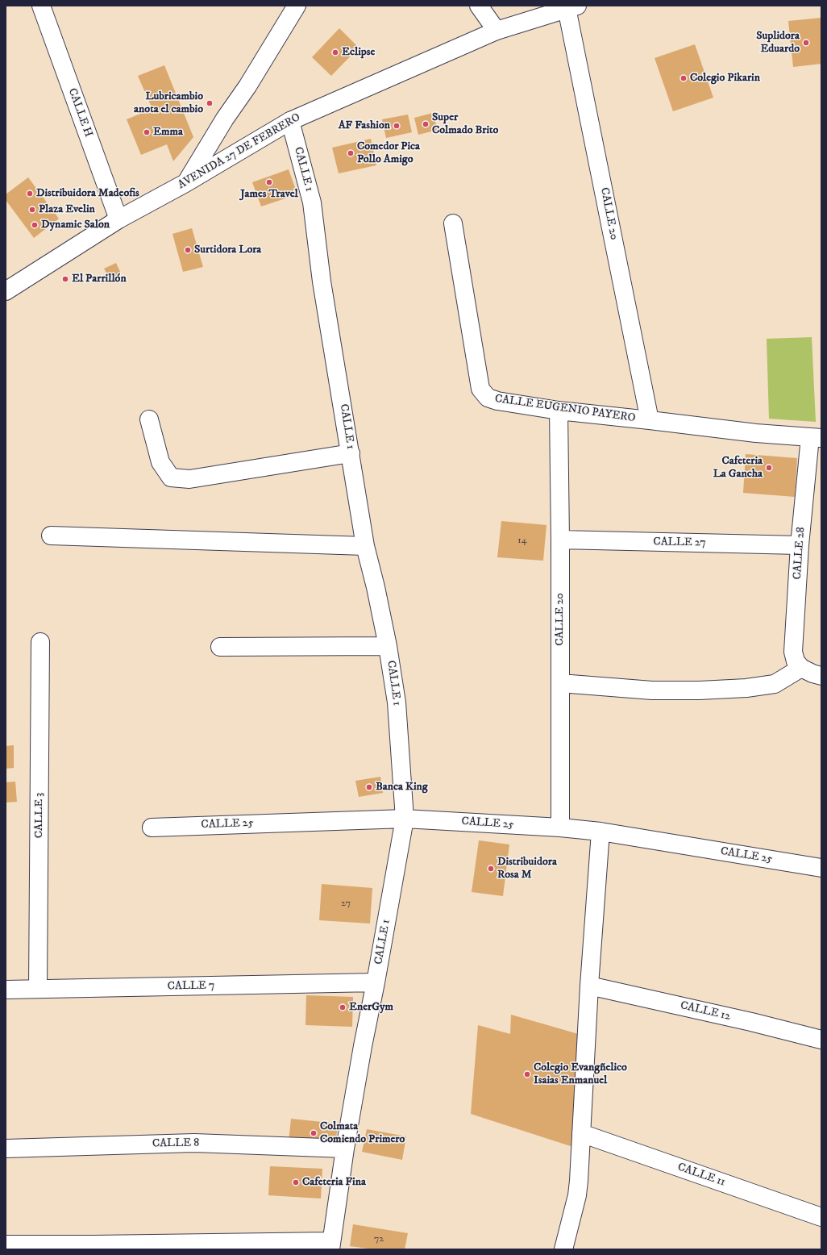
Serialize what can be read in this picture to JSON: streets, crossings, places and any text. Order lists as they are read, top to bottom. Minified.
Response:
{"streets":{"street":["CALLE H","AVENIDA 27 DE FEBRERO","CALLE 1","CALLE 20","CALLE EUGENIO PAYERO","CALLE 27","CALLE 28","CALLE 3","CALLE 25","CALLE 7","CALLE 12","CALLE 8","CALLE 11"]},"crossings":[["CALLE H","AVENIDA 27 DE FEBRERO"],["AVENIDA 27 DE FEBRERO","CALLE 1"],["AVENIDA 27 DE FEBRERO","CALLE 20"],["CALLE 1","CALLE 25"],["CALLE 1","CALLE 7"],["CALLE 1","CALLE 8"],["CALLE 20","CALLE EUGENIO PAYERO"],["CALLE 20","CALLE 27"],["CALLE 20","CALLE 25"],["CALLE EUGENIO PAYERO","CALLE 28"],["CALLE 27","CALLE 28"],["CALLE 3","CALLE 7"]],"places":["Suplidora Eduardo","Eclipse","Colegio Pikarin","Lubricambio anota el cambio","Super Colmado Brito","AF Fashion","Emma","Comedor Pica Pollo Amigo","James Travel","Distribuidora Madeofis","Plaza Evelin","Dynamic Salon","Surtidora Lora","El Parrillón","Cafeteria La Gancha","Banca King","Distribuidora Rosa M","EnerGym","Colegio Evangñelico Isaias Enmanuel","Colmata Comiendo Primero","Cafeteria Fina"],"house_numbers":["14","27","72"]}
